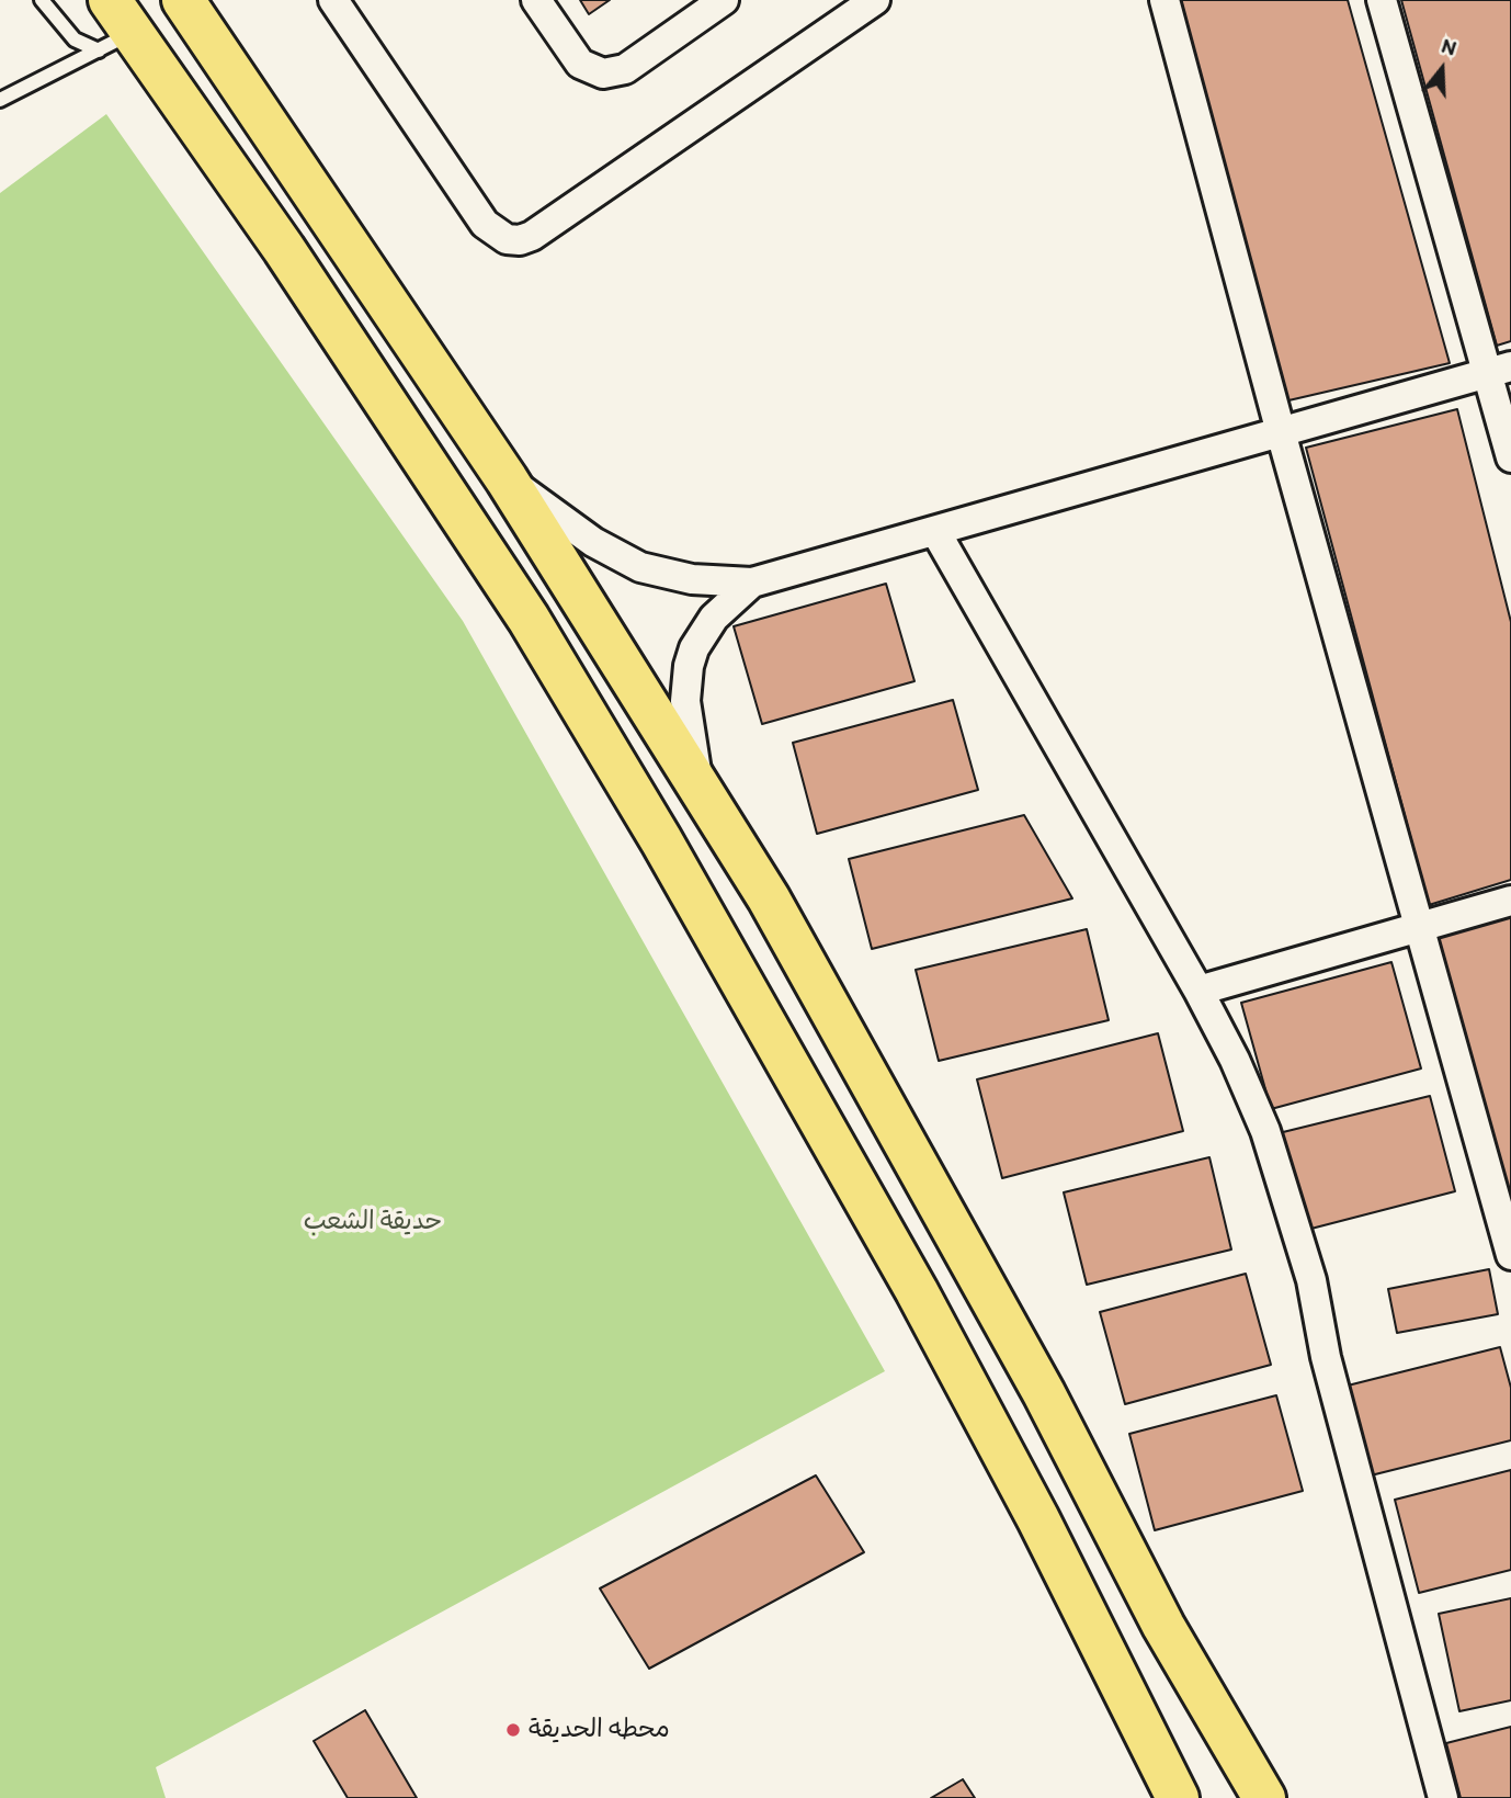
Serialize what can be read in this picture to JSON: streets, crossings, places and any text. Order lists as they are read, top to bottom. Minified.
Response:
{"parks":["حديقة الشعب"],"places":["محطه الحديقة"],"north":"top"}
